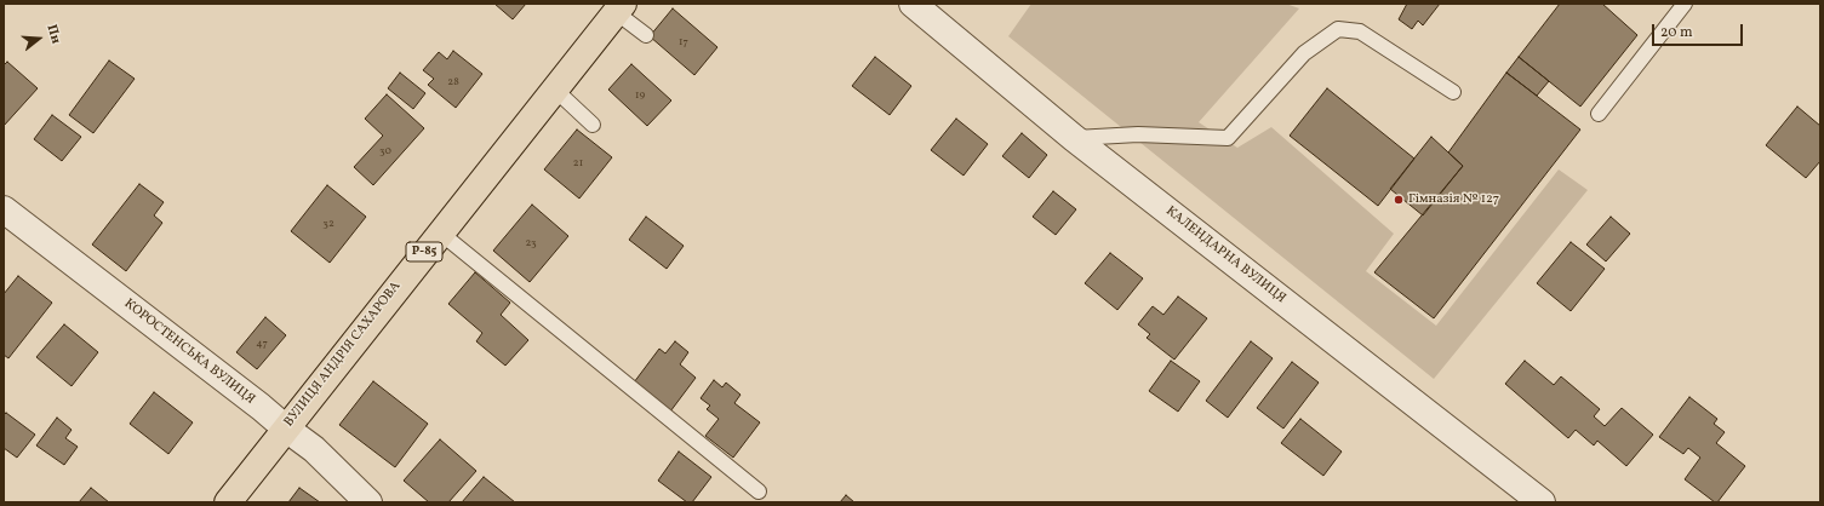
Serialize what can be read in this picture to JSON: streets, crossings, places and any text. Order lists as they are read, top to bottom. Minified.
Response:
{"streets":{"main road":["Р-85","ВУЛИЦЯ АНДРІЯ САХАРОВА"],"street":["КАЛЕНДАРНА ВУЛИЦЯ","КОРОСТЕНСЬКА ВУЛИЦЯ"]},"crossings":[["КОРОСТЕНСЬКА ВУЛИЦЯ","ВУЛИЦЯ АНДРІЯ САХАРОВА"]],"places":["Гімназія № 127"],"house_numbers":["17","28","19","30","21","32","23","47"],"scale_bar":"20 m","north":"right"}
